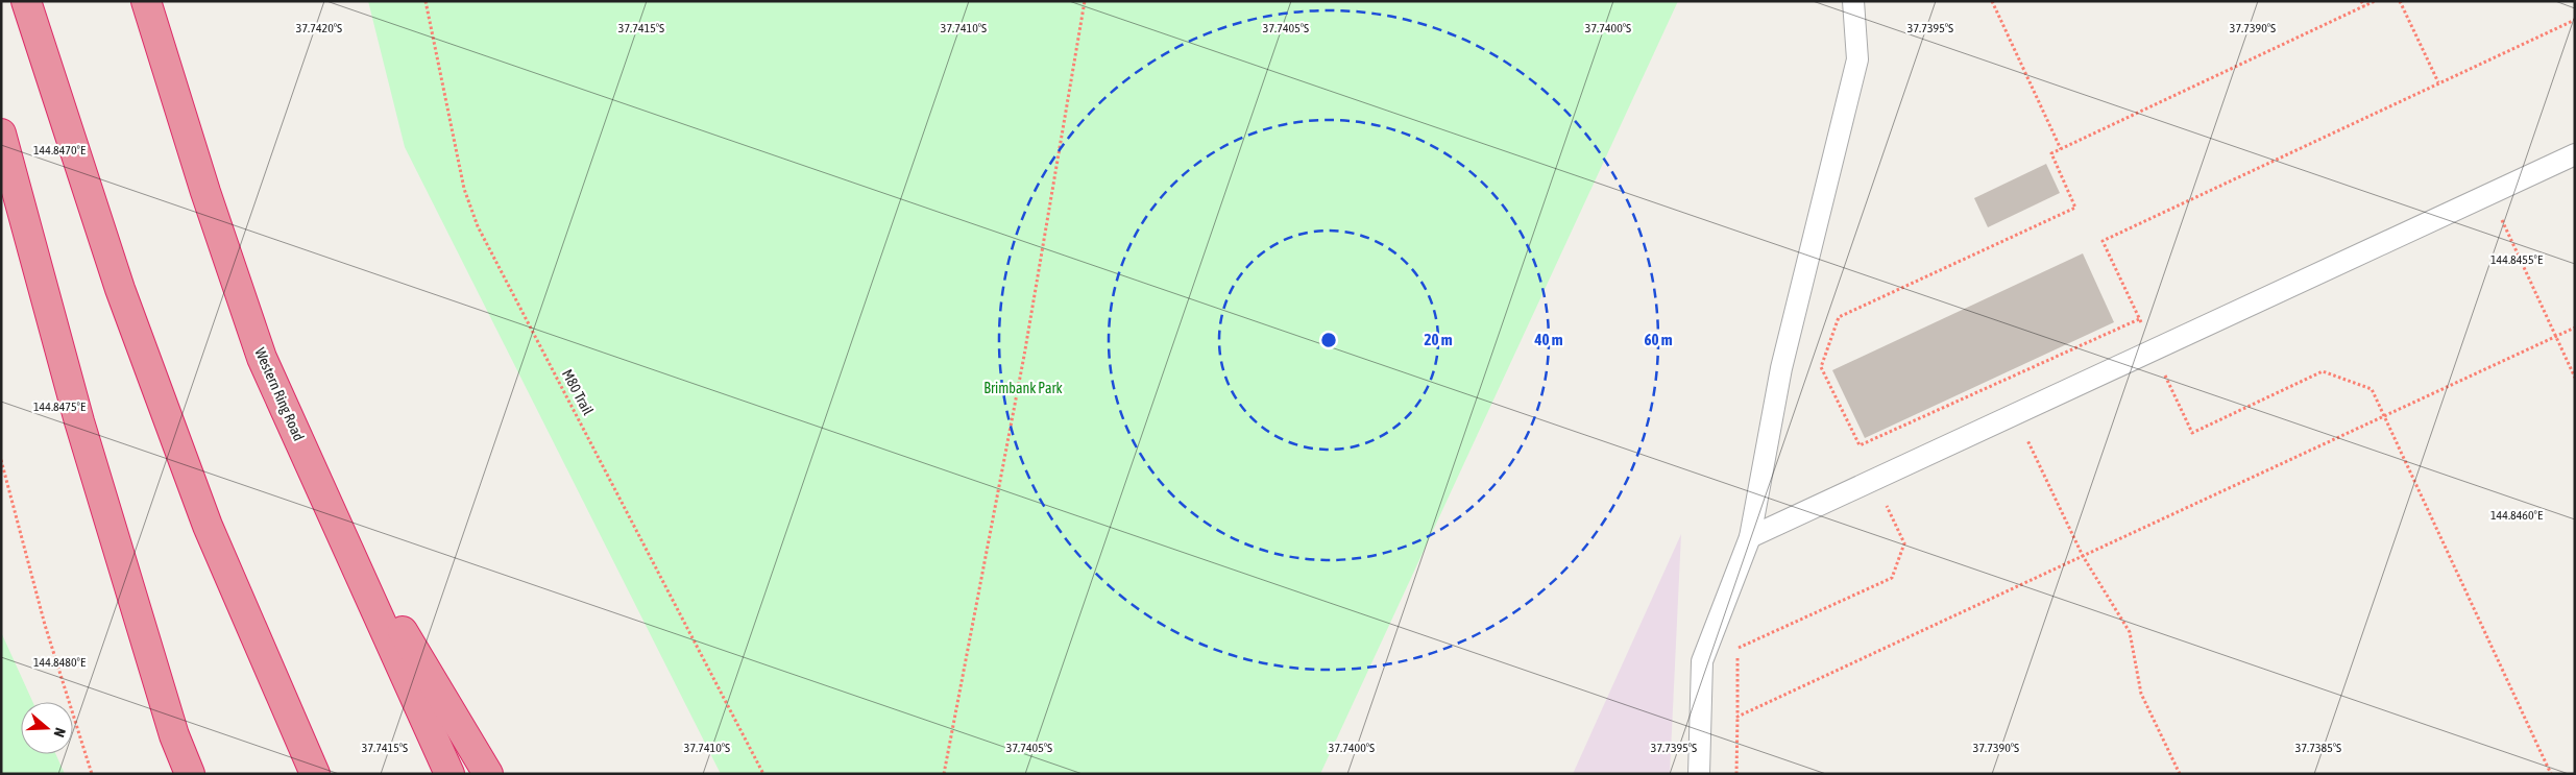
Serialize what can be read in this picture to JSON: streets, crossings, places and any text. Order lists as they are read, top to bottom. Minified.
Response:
{"streets":{"highway":["Western Ring Road"],"path":["M80 Trail"]},"parks":["Brimbank Park"],"north":"right","coordinates":["37.7420°S","37.7415°S","37.7410°S","37.7405°S","37.7400°S","37.7395°S","37.7390°S","144.8470°E","144.8455°E","144.8475°E","144.8460°E","144.8480°E","37.7385°S"],"rings":["20 m","40 m","60 m"]}
